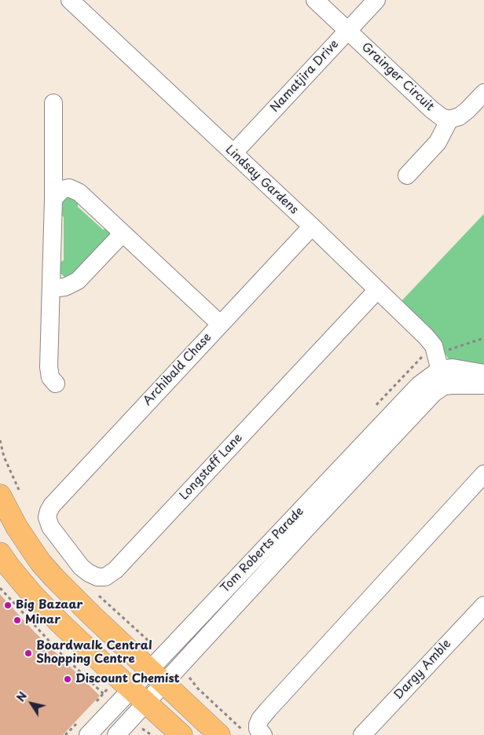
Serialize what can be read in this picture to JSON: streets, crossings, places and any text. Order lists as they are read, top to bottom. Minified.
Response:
{"streets":{"street":["Namatjira Drive","Grainger Circuit","Lindsay Gardens","Archibald Chase","Longstaff Lane","Tom Roberts Parade","Dargy Amble"]},"crossings":[["Namatjira Drive","Grainger Circuit"],["Namatjira Drive","Lindsay Gardens"],["Lindsay Gardens","Archibald Chase"],["Lindsay Gardens","Longstaff Lane"],["Lindsay Gardens","Tom Roberts Parade"],["Archibald Chase","Longstaff Lane"]],"places":["Big Bazaar","Minar","Boardwalk Central Shopping Centre","Discount Chemist"],"north":"top left"}
